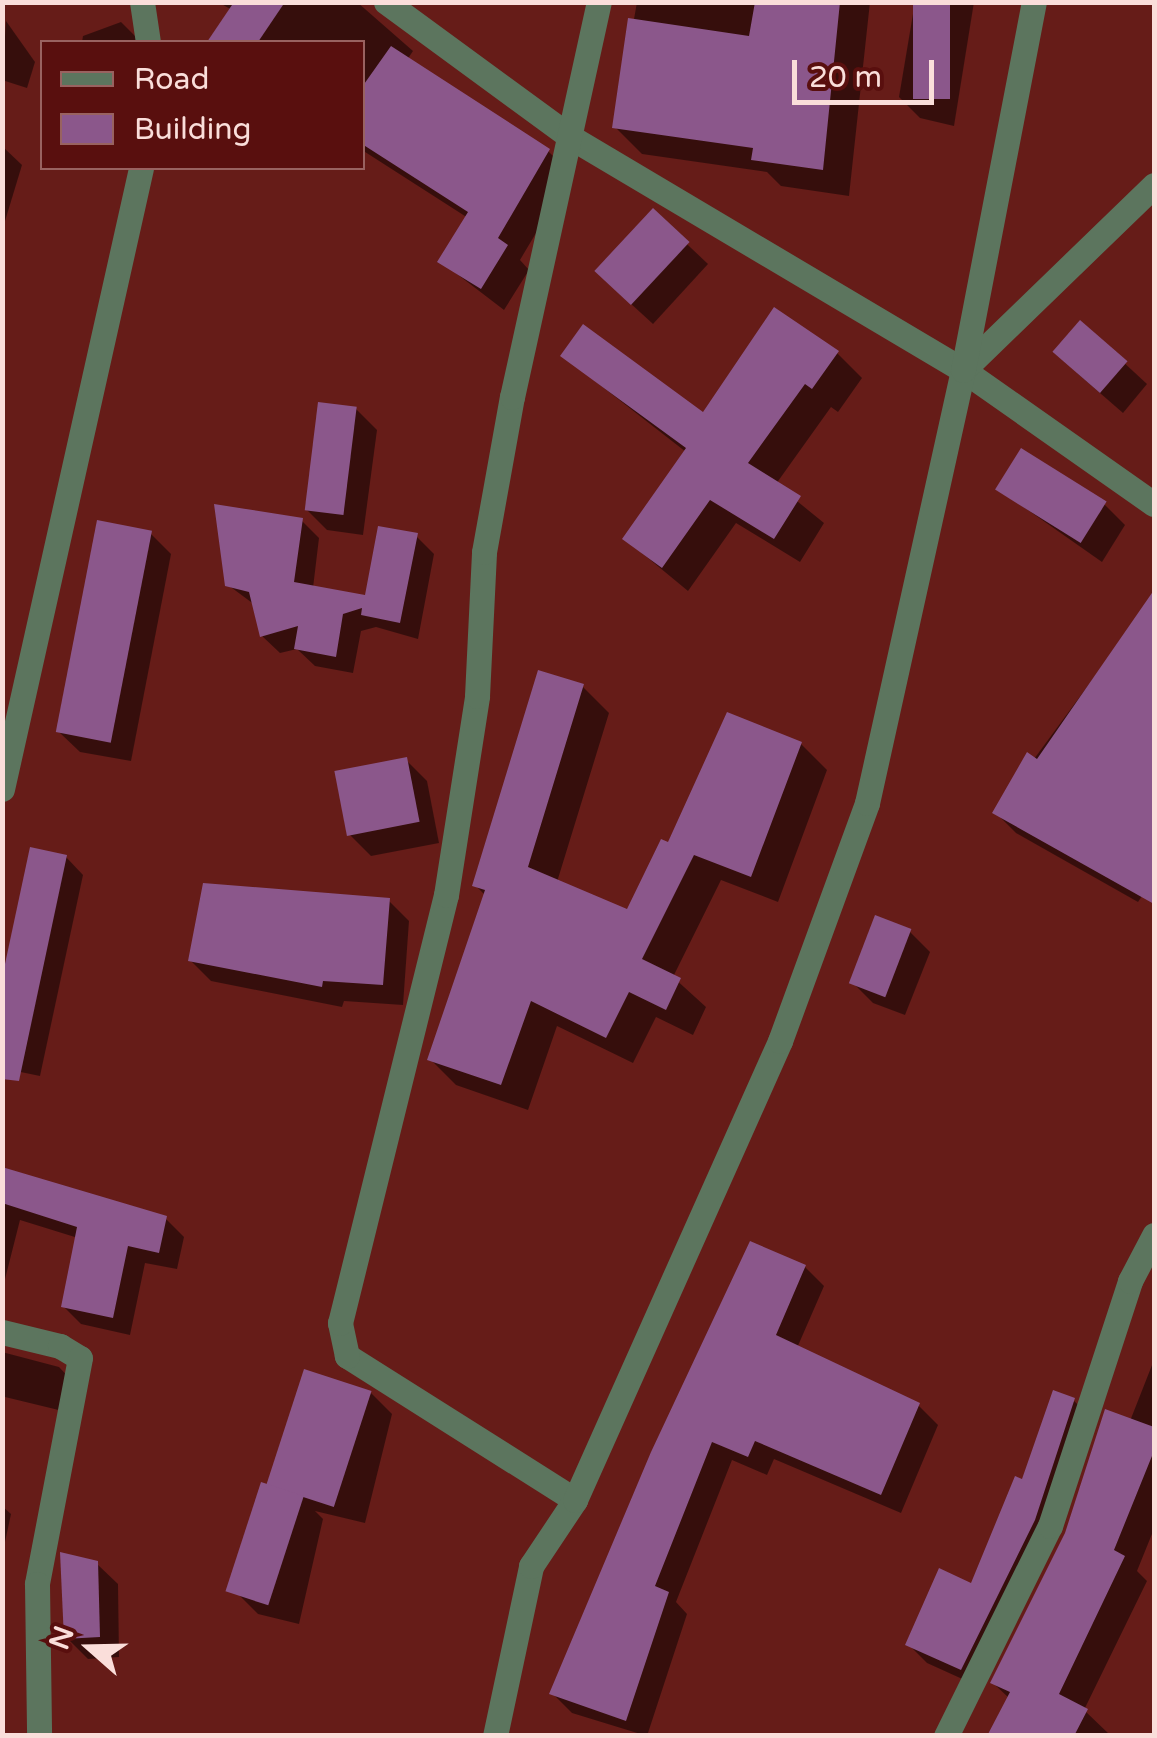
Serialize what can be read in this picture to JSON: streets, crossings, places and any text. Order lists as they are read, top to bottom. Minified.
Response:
{"legend":["Road","Building"],"scale_bar":"20 m","north":"left"}
